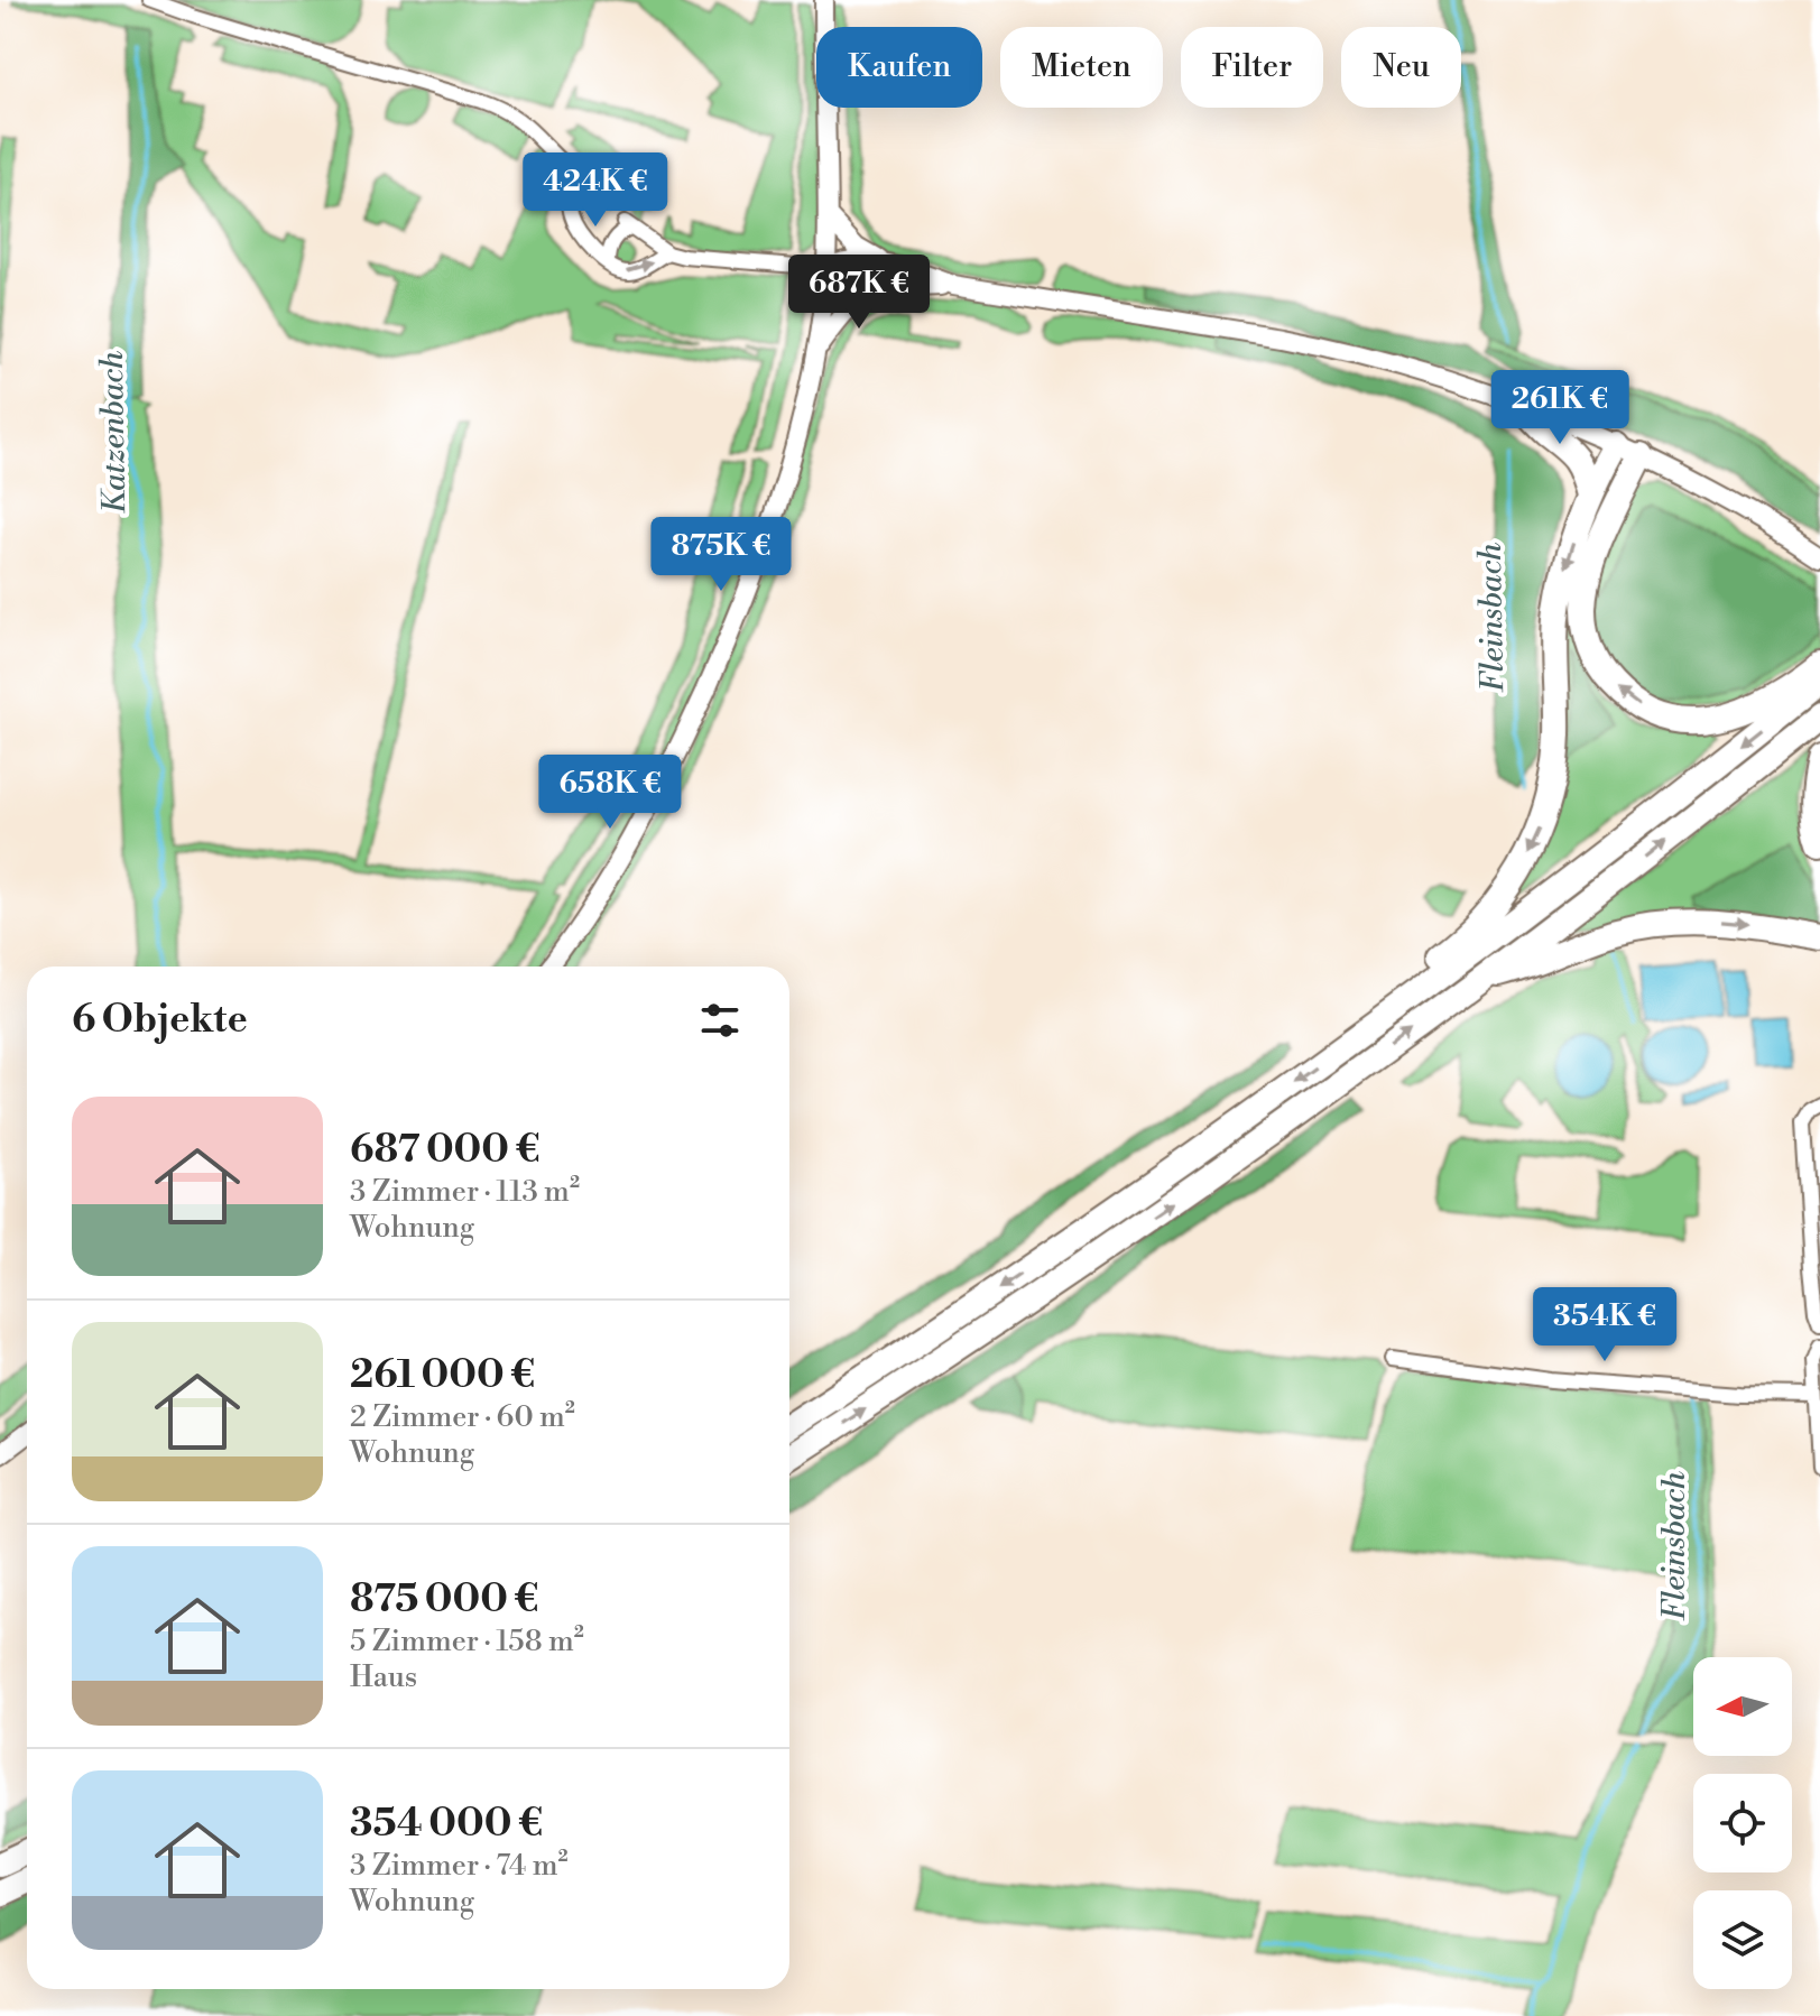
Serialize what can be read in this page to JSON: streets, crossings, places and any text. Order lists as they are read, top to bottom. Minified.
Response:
{"water":["Katzenbach","Fleinsbach"],"north":"left","page":{"chip":["Kaufen","Mieten","Filter","Neu"],"price":["424K €","687K €","261K €","875K €","658K €","354K €"],"heading":"6 Objekte","list":[{"name":"687 000 €","note":"3 Zimmer · 113 m² · Wohnung"},{"name":"261 000 €","note":"2 Zimmer · 60 m² · Wohnung"},{"name":"875 000 €","note":"5 Zimmer · 158 m² · Haus"},{"name":"354 000 €","note":"3 Zimmer · 74 m² · Wohnung"}]}}
